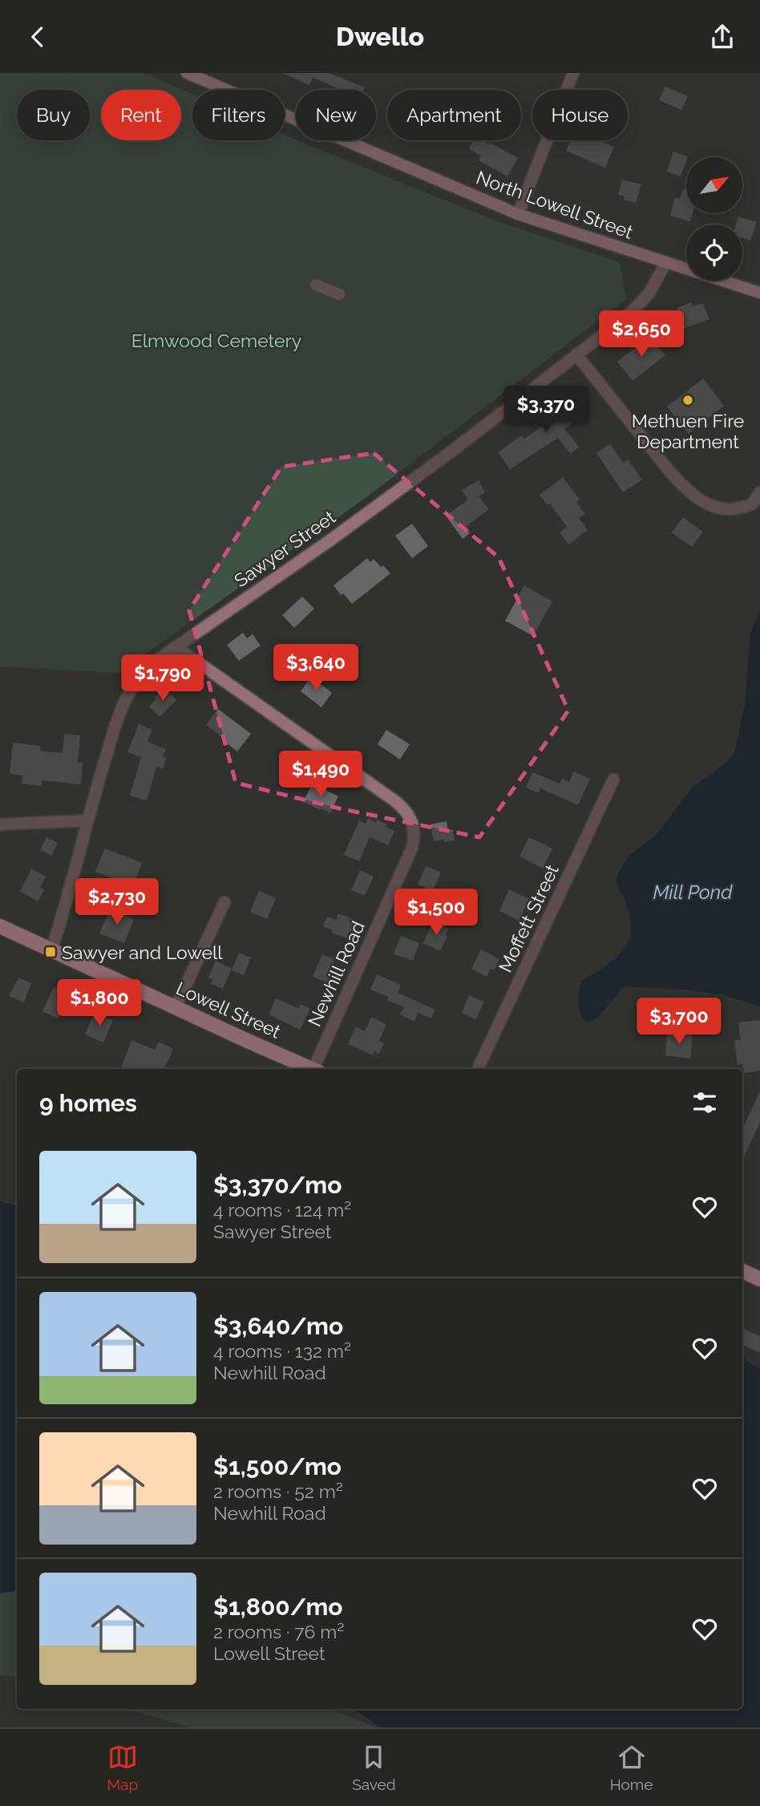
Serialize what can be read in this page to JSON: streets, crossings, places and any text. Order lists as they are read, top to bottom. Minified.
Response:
{"streets":{"main road":["North Lowell Street","Lowell Street"],"street":["Sawyer Street","Moffett Street","Newhill Road"]},"crossings":[["North Lowell Street","Sawyer Street"],["Sawyer Street","Newhill Road"],["Sawyer Street","Lowell Street"]],"water":["Mill Pond"],"parks":["Elmwood Cemetery"],"places":{"other":["Methuen Fire Department"],"transit":["Sawyer and Lowell"]},"north":"top right","page":{"header":"Dwello","chip":["Buy","Rent","Filters","New","Apartment","House"],"price":["$2,650","$3,370","$3,640","$1,790","$1,490","$2,730","$1,500","$1,800","$3,700"],"heading":"9 homes","list":[{"name":"$3,370/mo","note":"4 rooms · 124 m² · Sawyer Street"},{"name":"$3,640/mo","note":"4 rooms · 132 m² · Newhill Road"},{"name":"$1,500/mo","note":"2 rooms · 52 m² · Newhill Road"},{"name":"$1,800/mo","note":"2 rooms · 76 m² · Lowell Street"}],"tabs":["Map","Saved","Home"]}}
